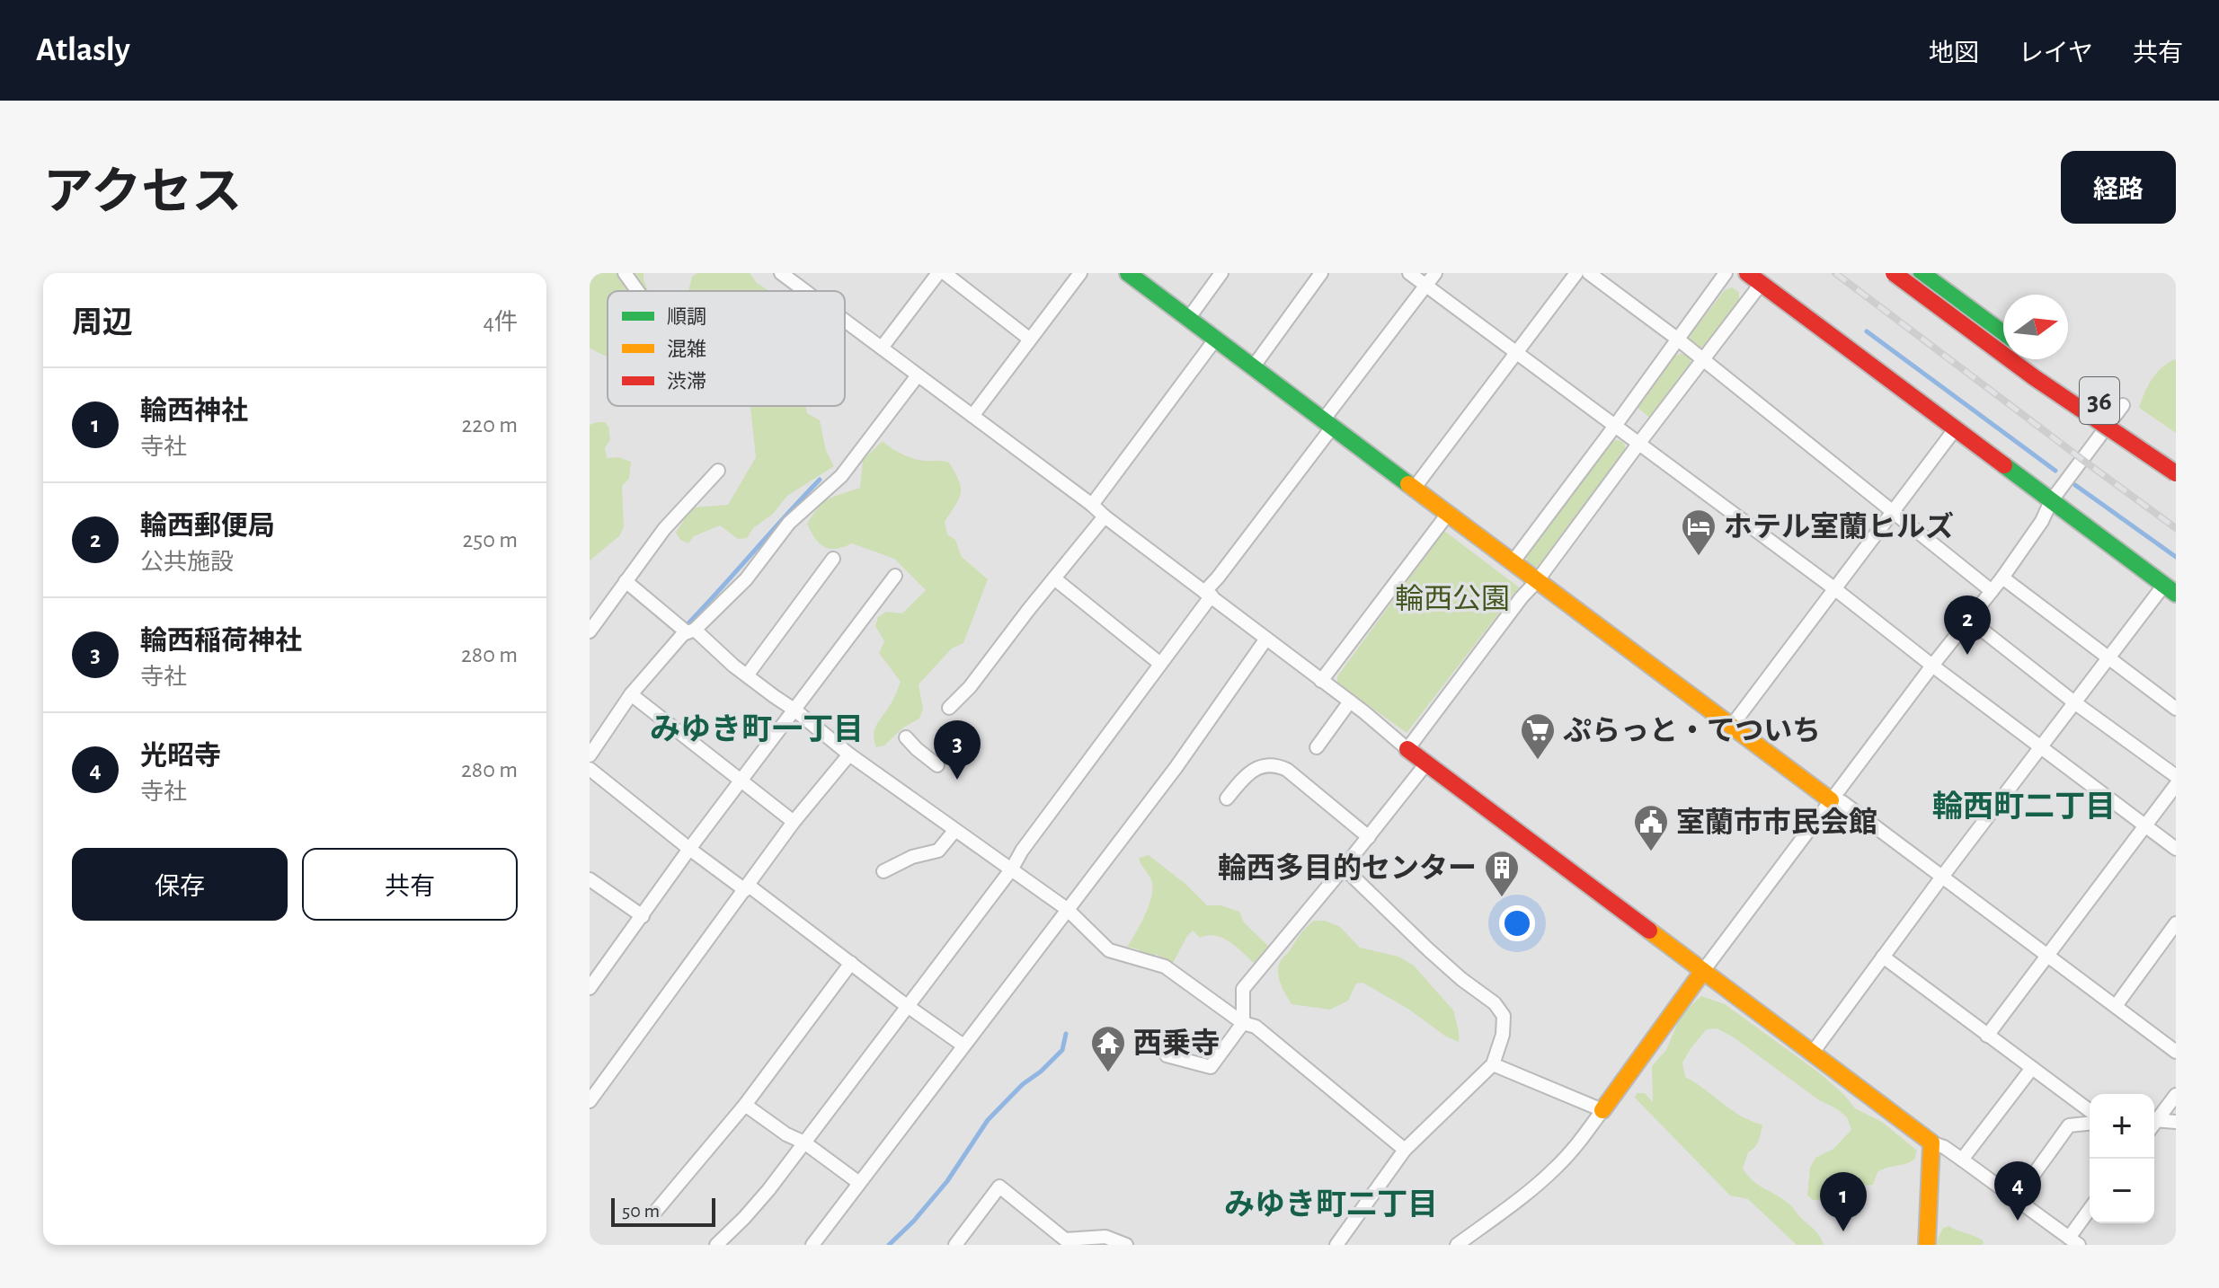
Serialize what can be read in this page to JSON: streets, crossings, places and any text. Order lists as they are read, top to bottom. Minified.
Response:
{"streets":{"main road":["36"]},"districts":["みゆき町一丁目","輪西町二丁目","みゆき町二丁目"],"parks":["輪西公園"],"places":{"hotel":["ホテル室蘭ヒルズ"],"supermarket":["ぷらっと・てついち"],"public building":["室蘭市市民会館"],"building":["輪西多目的センター"],"temple":["西乗寺"]},"legend":["順調","混雑","渋滞"],"scale_bar":"50 m","north":"right","page":{"header":"Atlasly","nav":["地図","レイヤ","共有"],"title":"アクセス","buttons":["経路",["保存","共有"]],"heading":["周辺","4件"],"list":[{"mark":"1","name":"輪西神社","note":"寺社","value":"220 m"},{"mark":"2","name":"輪西郵便局","note":"公共施設","value":"250 m"},{"mark":"3","name":"輪西稲荷神社","note":"寺社","value":"280 m"},{"mark":"4","name":"光昭寺","note":"寺社","value":"280 m"}],"pins":["2","3","4","1"],"map_buttons":["+","−"],"scale":"50 m"}}
